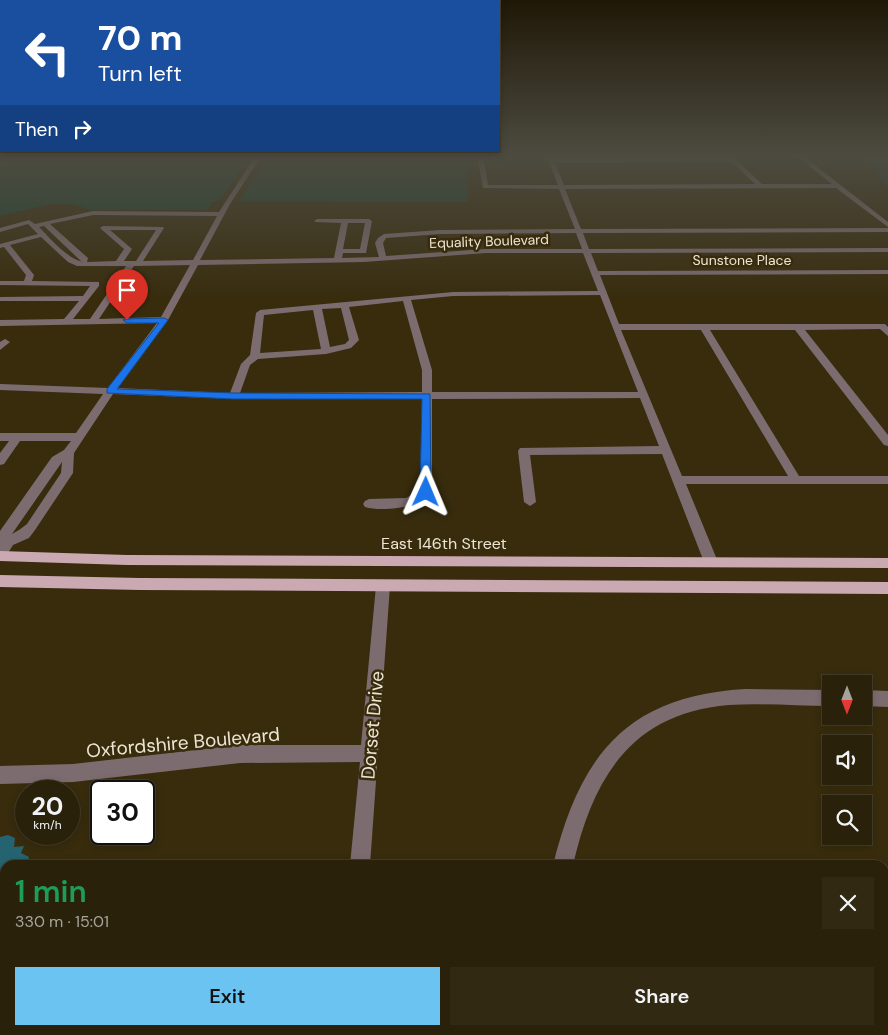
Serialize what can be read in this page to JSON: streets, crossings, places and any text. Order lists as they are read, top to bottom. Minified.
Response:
{"streets":{"main road":["East 146th Street"],"street":["Equality Boulevard","Sunstone Place","Dorset Drive","Oxfordshire Boulevard"]},"crossings":[["Dorset Drive","Oxfordshire Boulevard"]],"north":"bottom","page":{"turn":["70 m","Turn left"],"then":"Then","speed":"20 km/h","limit":"30","heading":["1 min","330 m · 15:01"],"buttons":["Exit","Share"]}}
